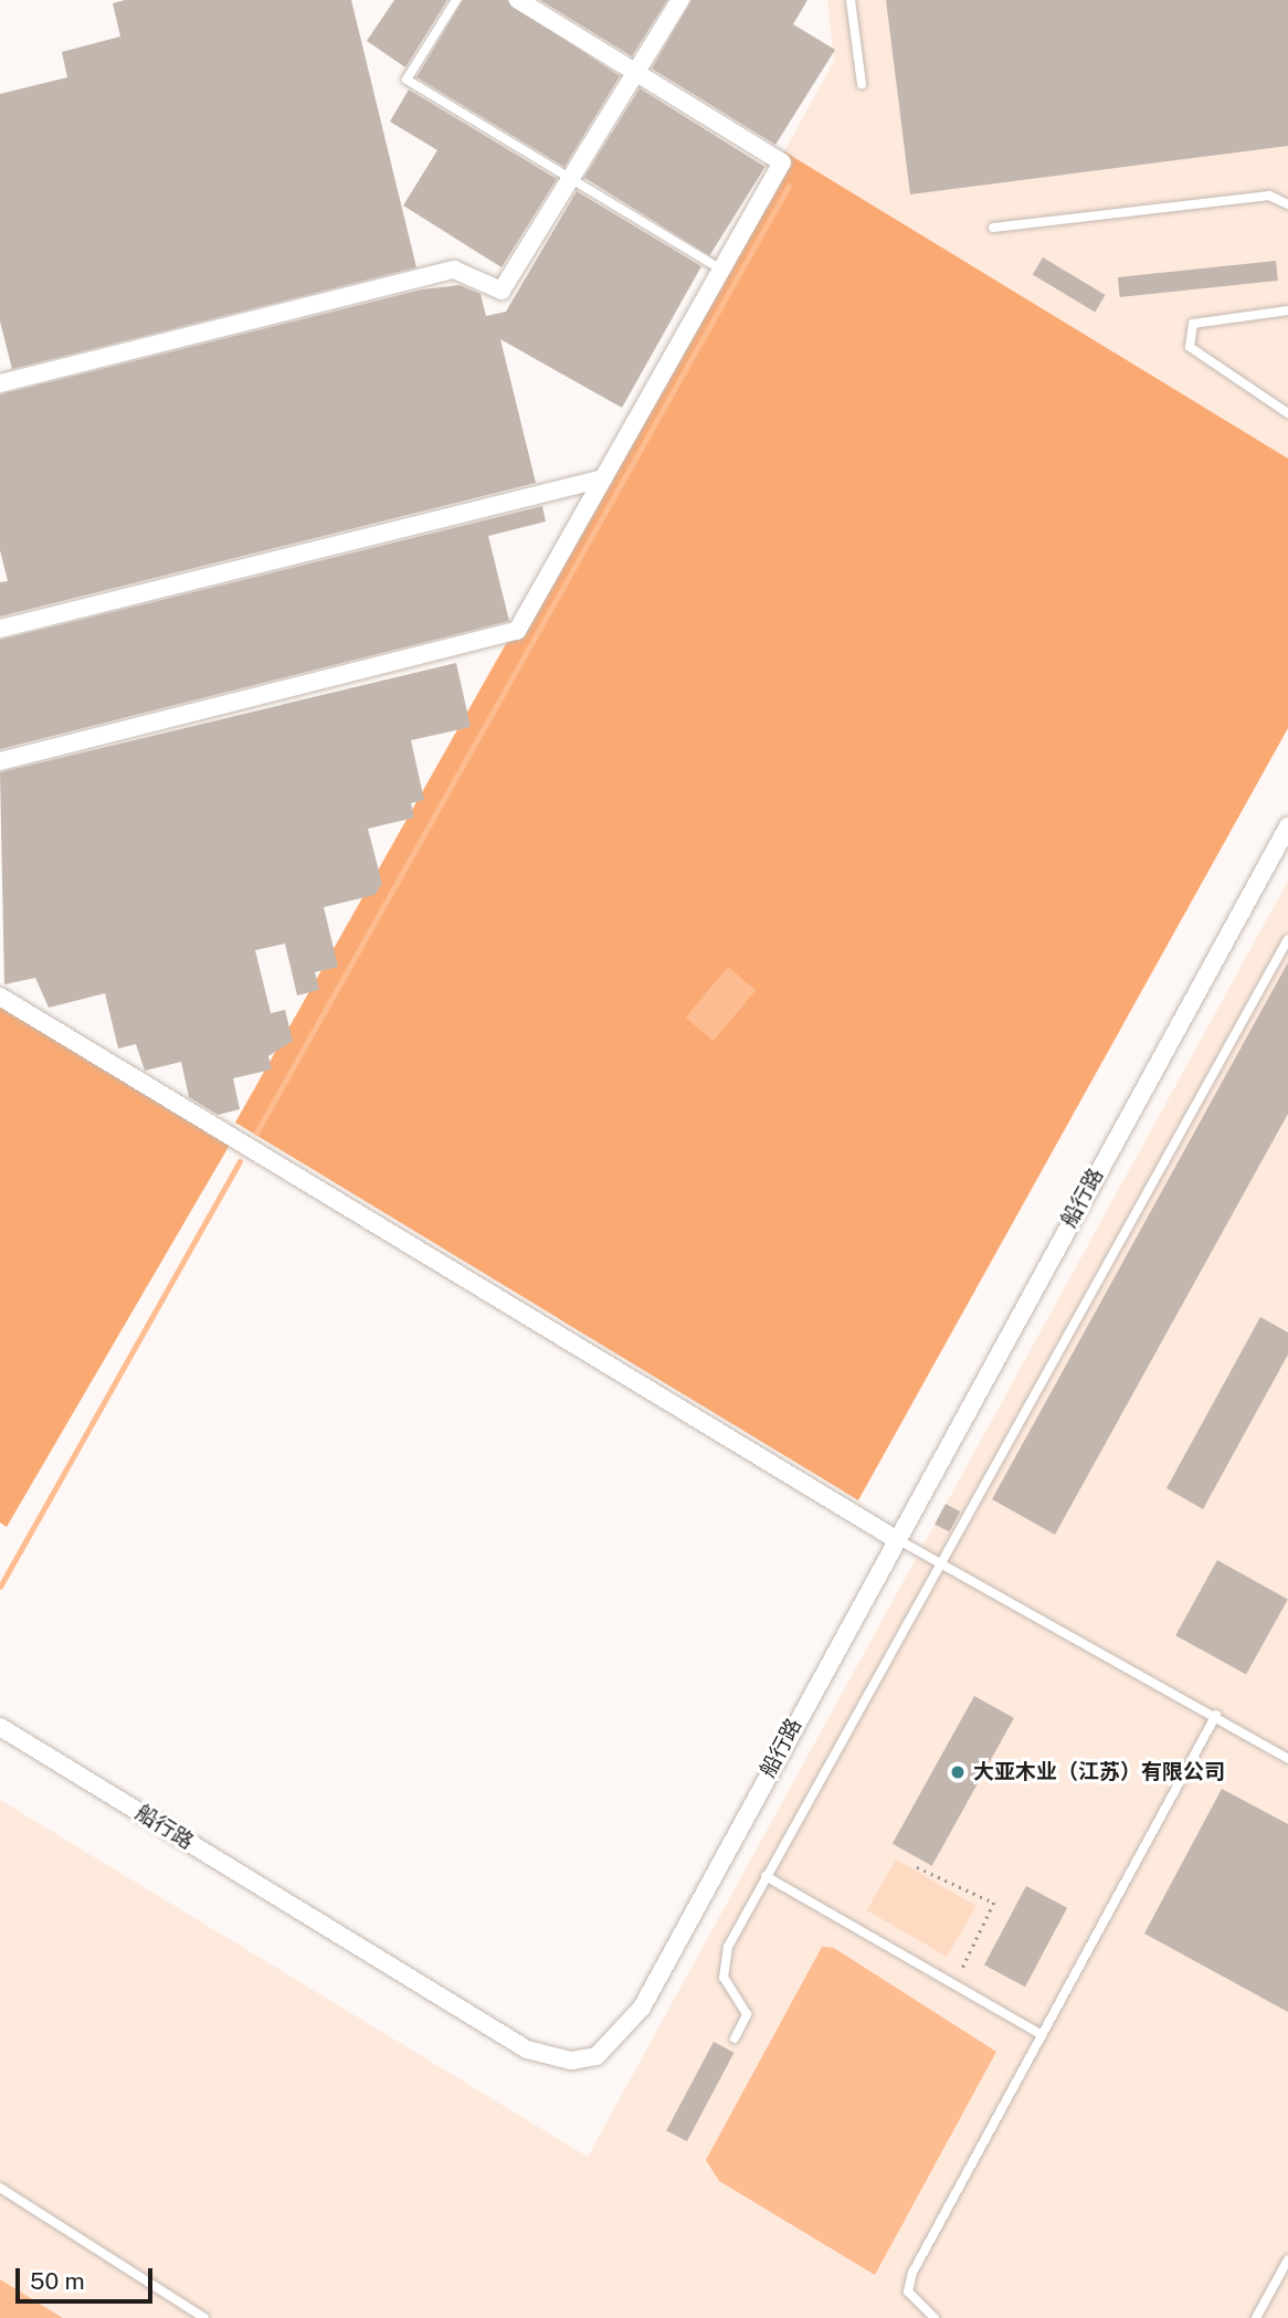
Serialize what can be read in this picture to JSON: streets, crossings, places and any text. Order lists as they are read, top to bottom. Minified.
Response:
{"streets":{"street":["船行路"]},"places":["大亚木业（江苏）有限公司"],"scale_bar":"50 m"}
